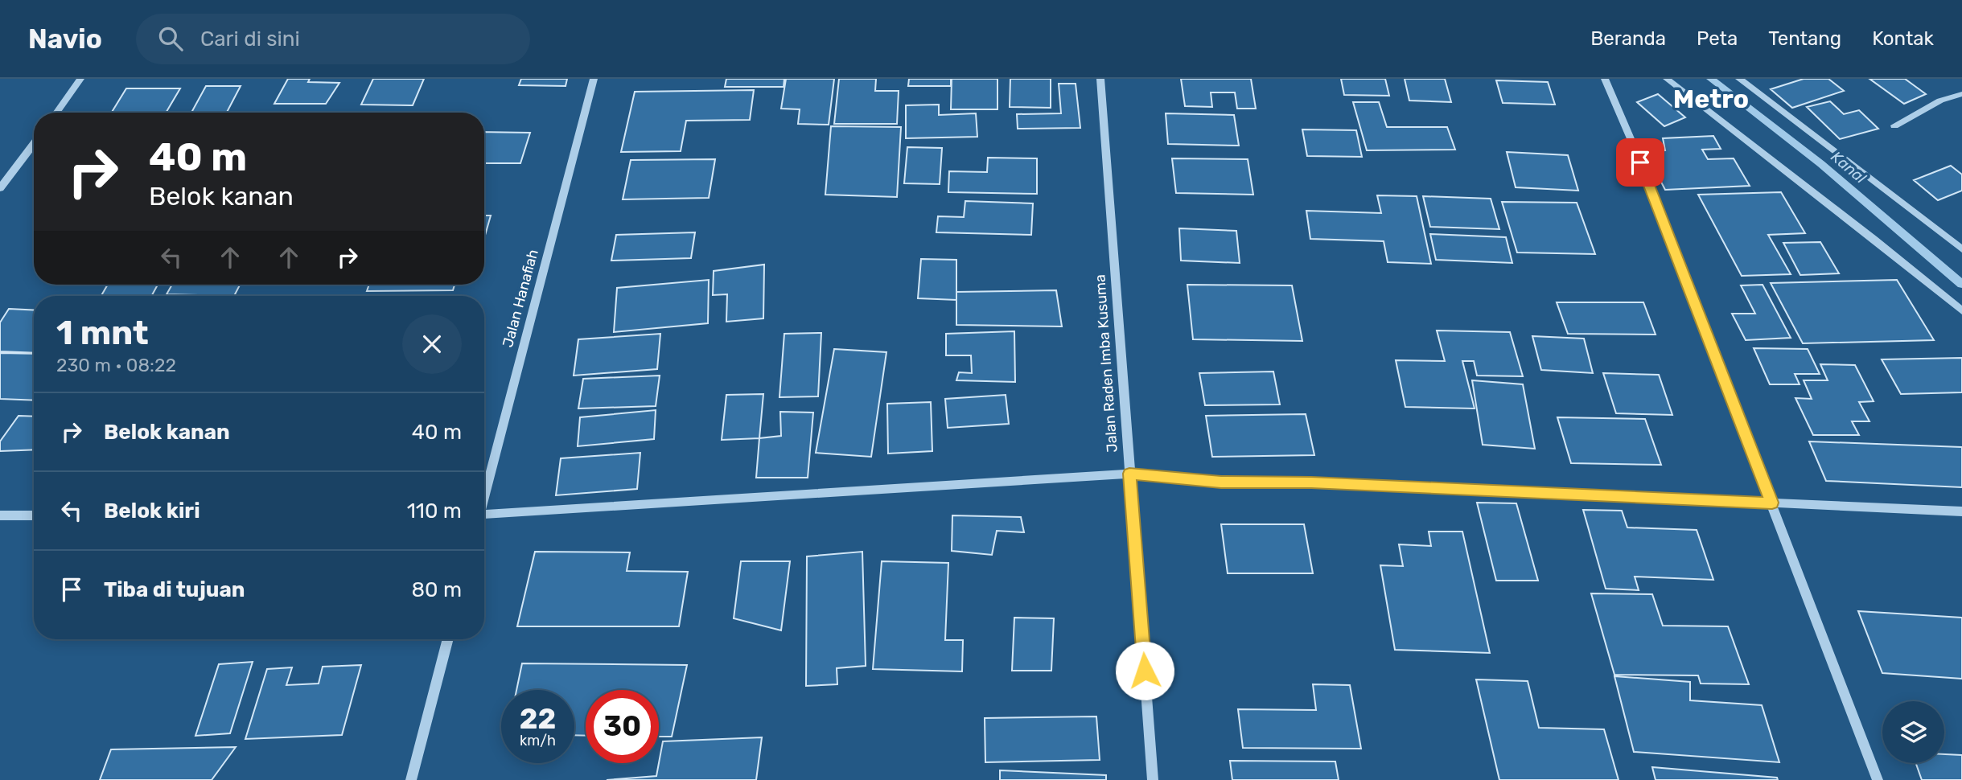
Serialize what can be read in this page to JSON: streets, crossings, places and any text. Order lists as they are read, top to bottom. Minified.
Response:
{"streets":{"street":["Jalan Hanafiah","Jalan Raden Imba Kusuma"]},"districts":["Metro"],"water":["Kanal"],"page":{"header":"Navio","search":"Cari di sini","nav":["Beranda","Peta","Tentang","Kontak"],"turn":["40 m","Belok kanan"],"heading":["1 mnt","230 m · 08:22"],"list":[{"name":"Belok kanan","value":"40 m"},{"name":"Belok kiri","value":"110 m"},{"name":"Tiba di tujuan","value":"80 m"}],"speed":"22 km/h","limit":"30"}}
